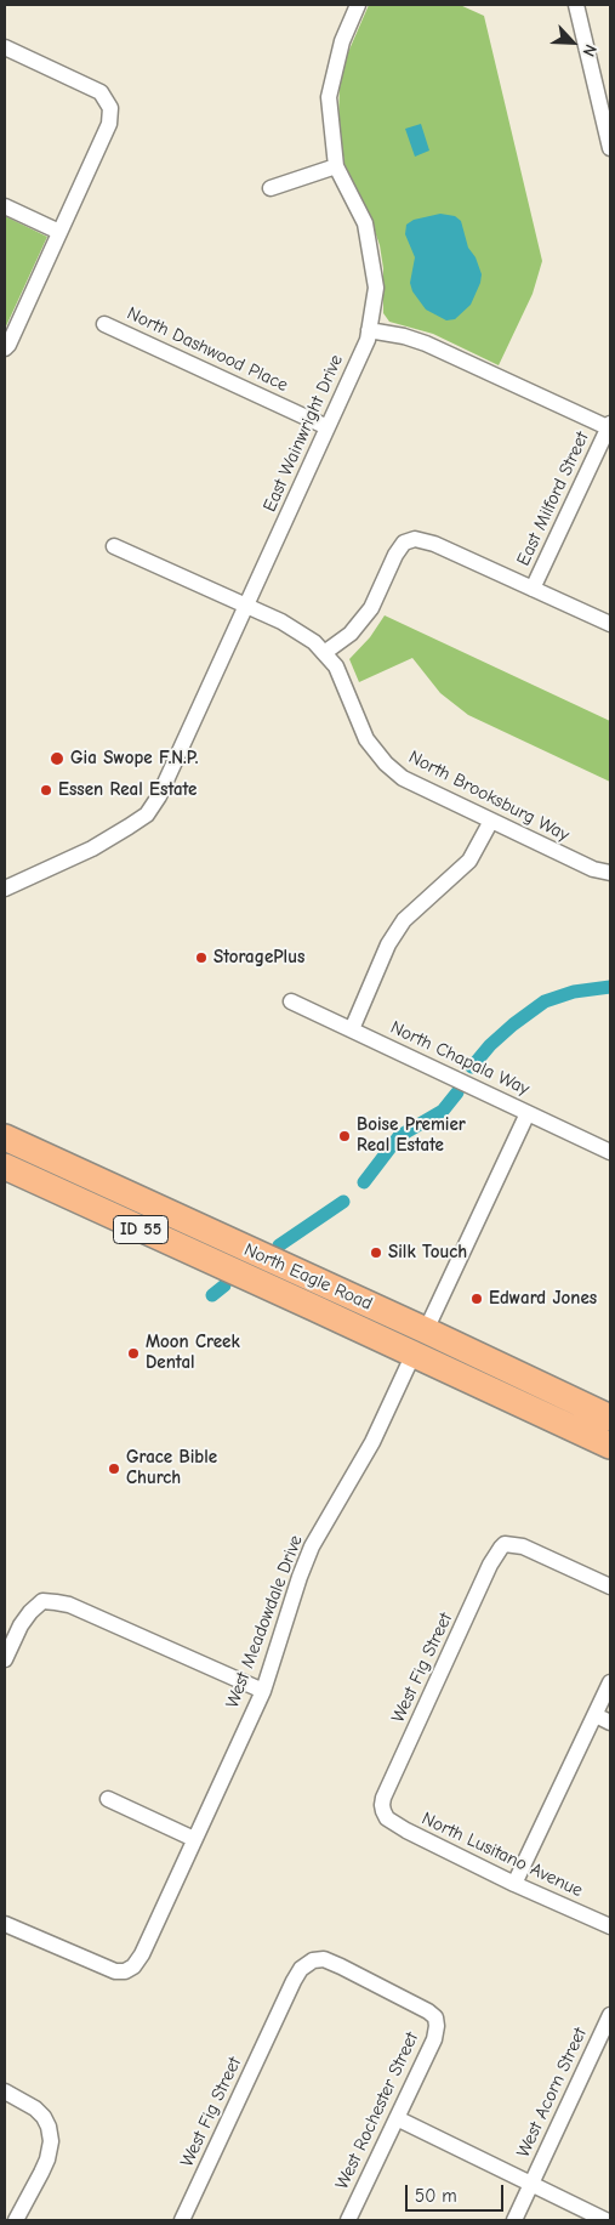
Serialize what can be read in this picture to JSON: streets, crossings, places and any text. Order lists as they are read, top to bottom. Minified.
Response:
{"streets":{"highway":["ID 55","North Eagle Road"],"street":["North Dashwood Place","East Wainwright Drive","East Milford Street","North Brooksburg Way","North Chapala Way","West Meadowdale Drive","West Fig Street","North Lusitano Avenue","West Acorn Street","West Rochester Street"]},"crossings":[["North Dashwood Place","East Wainwright Drive"],["East Wainwright Drive","North Brooksburg Way"],["North Eagle Road","West Meadowdale Drive"],["West Fig Street","North Lusitano Avenue"],["West Fig Street","West Rochester Street"]],"places":["Gia Swope F.N.P.","Essen Real Estate","StoragePlus","Boise Premier Real Estate","Silk Touch","Edward Jones","Moon Creek Dental","Grace Bible Church"],"scale_bar":"50 m","north":"bottom right"}
